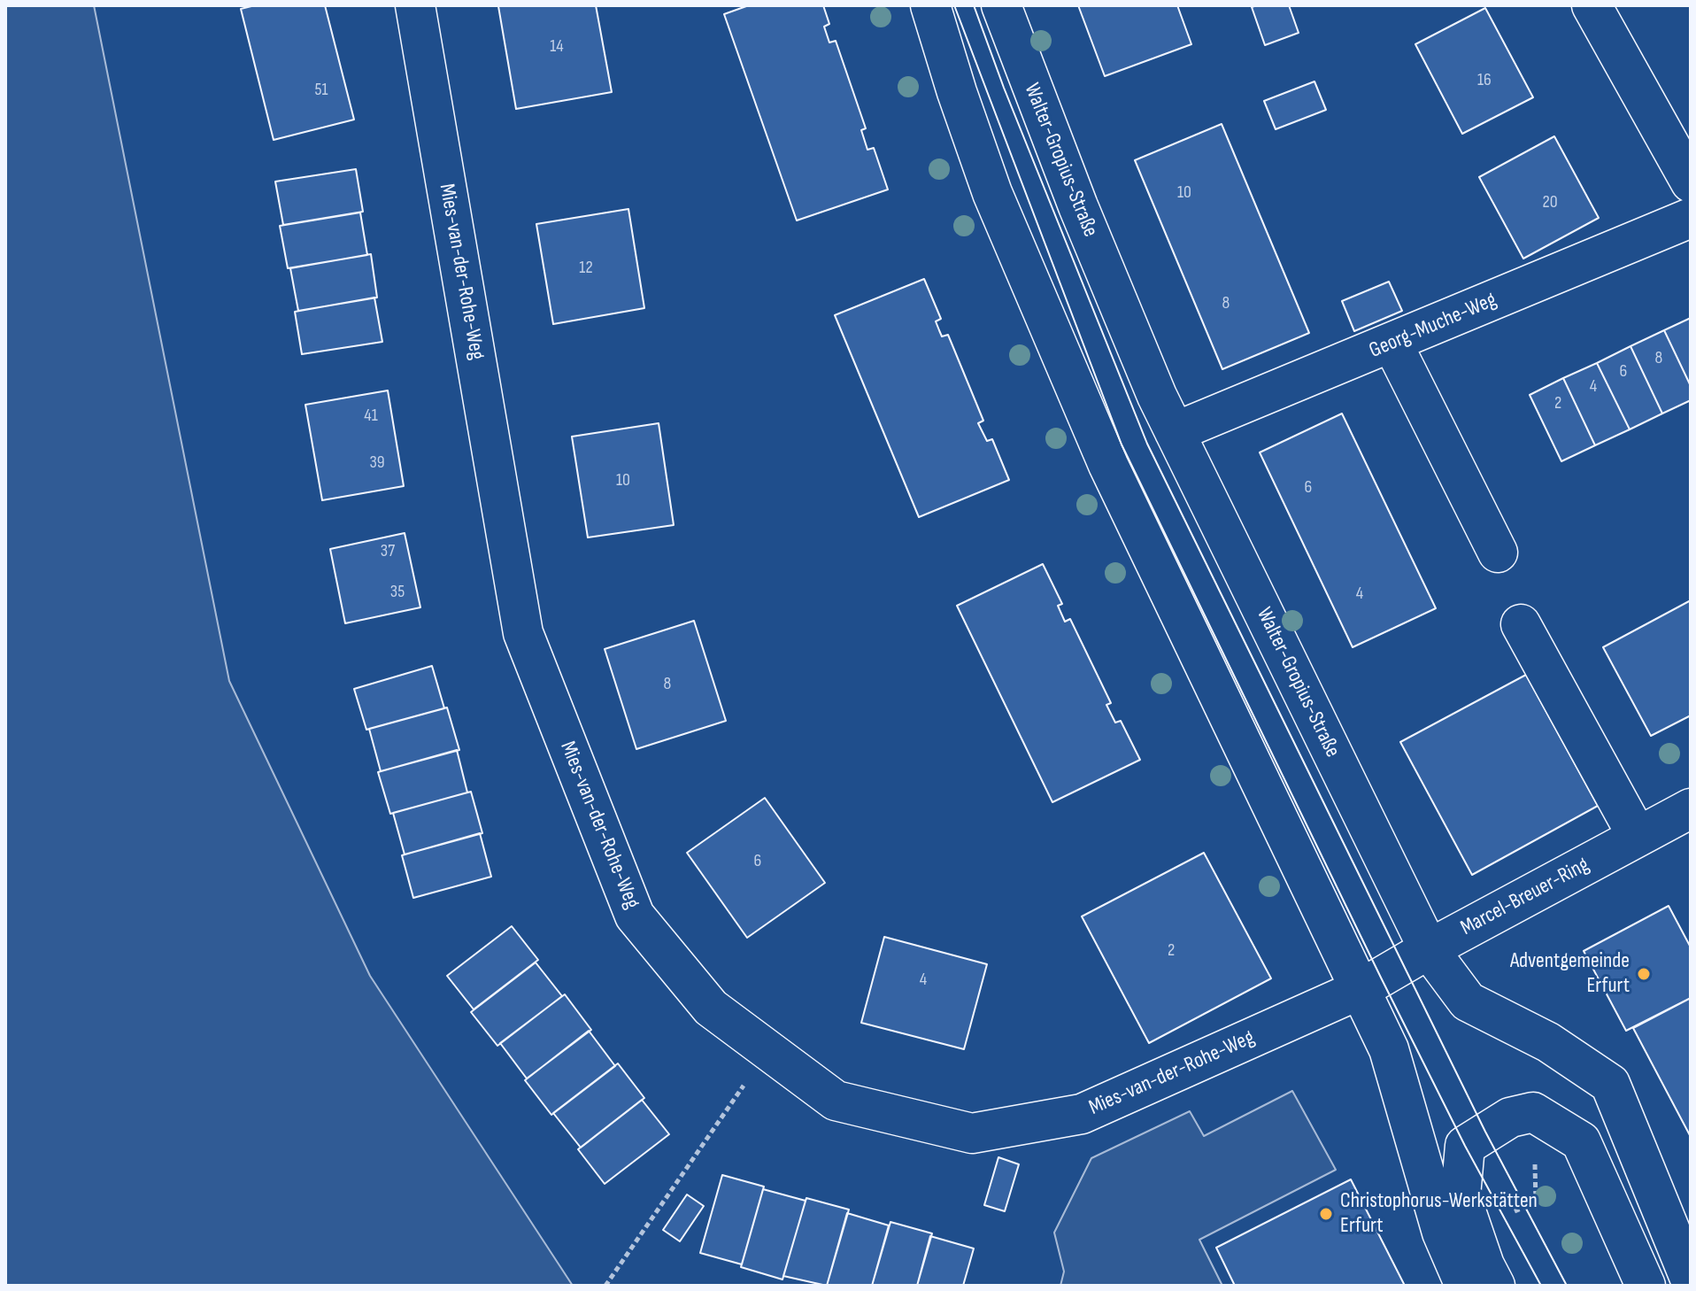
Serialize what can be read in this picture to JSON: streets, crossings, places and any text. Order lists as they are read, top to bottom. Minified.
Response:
{"streets":{"street":["Walter-Gropius-Straße","Mies-van-der-Rohe-Weg","Georg-Muche-Weg","Marcel-Breuer-Ring"]},"crossings":[["Walter-Gropius-Straße","Georg-Muche-Weg"],["Walter-Gropius-Straße","Marcel-Breuer-Ring"],["Mies-van-der-Rohe-Weg","Marcel-Breuer-Ring"]],"places":["Adventgemeinde Erfurt","Christophorus-Werkstätten Erfurt"],"house_numbers":["14","16","51","10","20","12","8","8","6","4","2","41","39","10","6","37","35","4","8","6","2","4"]}
